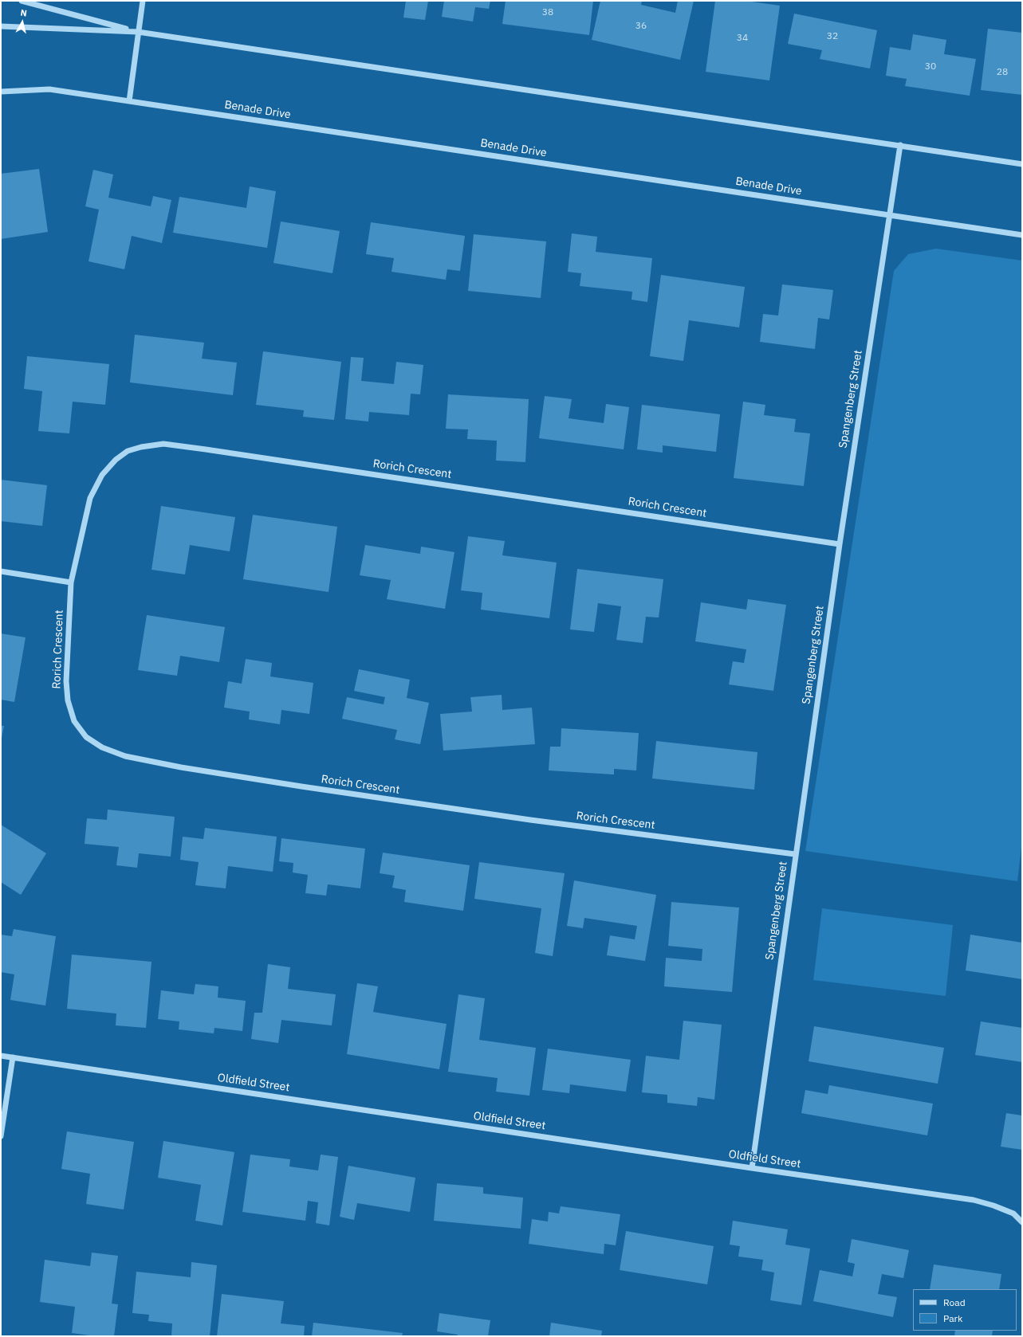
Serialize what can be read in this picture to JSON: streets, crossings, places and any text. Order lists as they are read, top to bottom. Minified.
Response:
{"streets":{"street":["Benade Drive","Spangenberg Street","Rorich Crescent","Oldfield Street"]},"crossings":[["Benade Drive","Spangenberg Street"],["Spangenberg Street","Rorich Crescent"],["Spangenberg Street","Oldfield Street"]],"house_numbers":["38","36","32","34","30","28"],"legend":["Road","Park"],"north":"top"}
